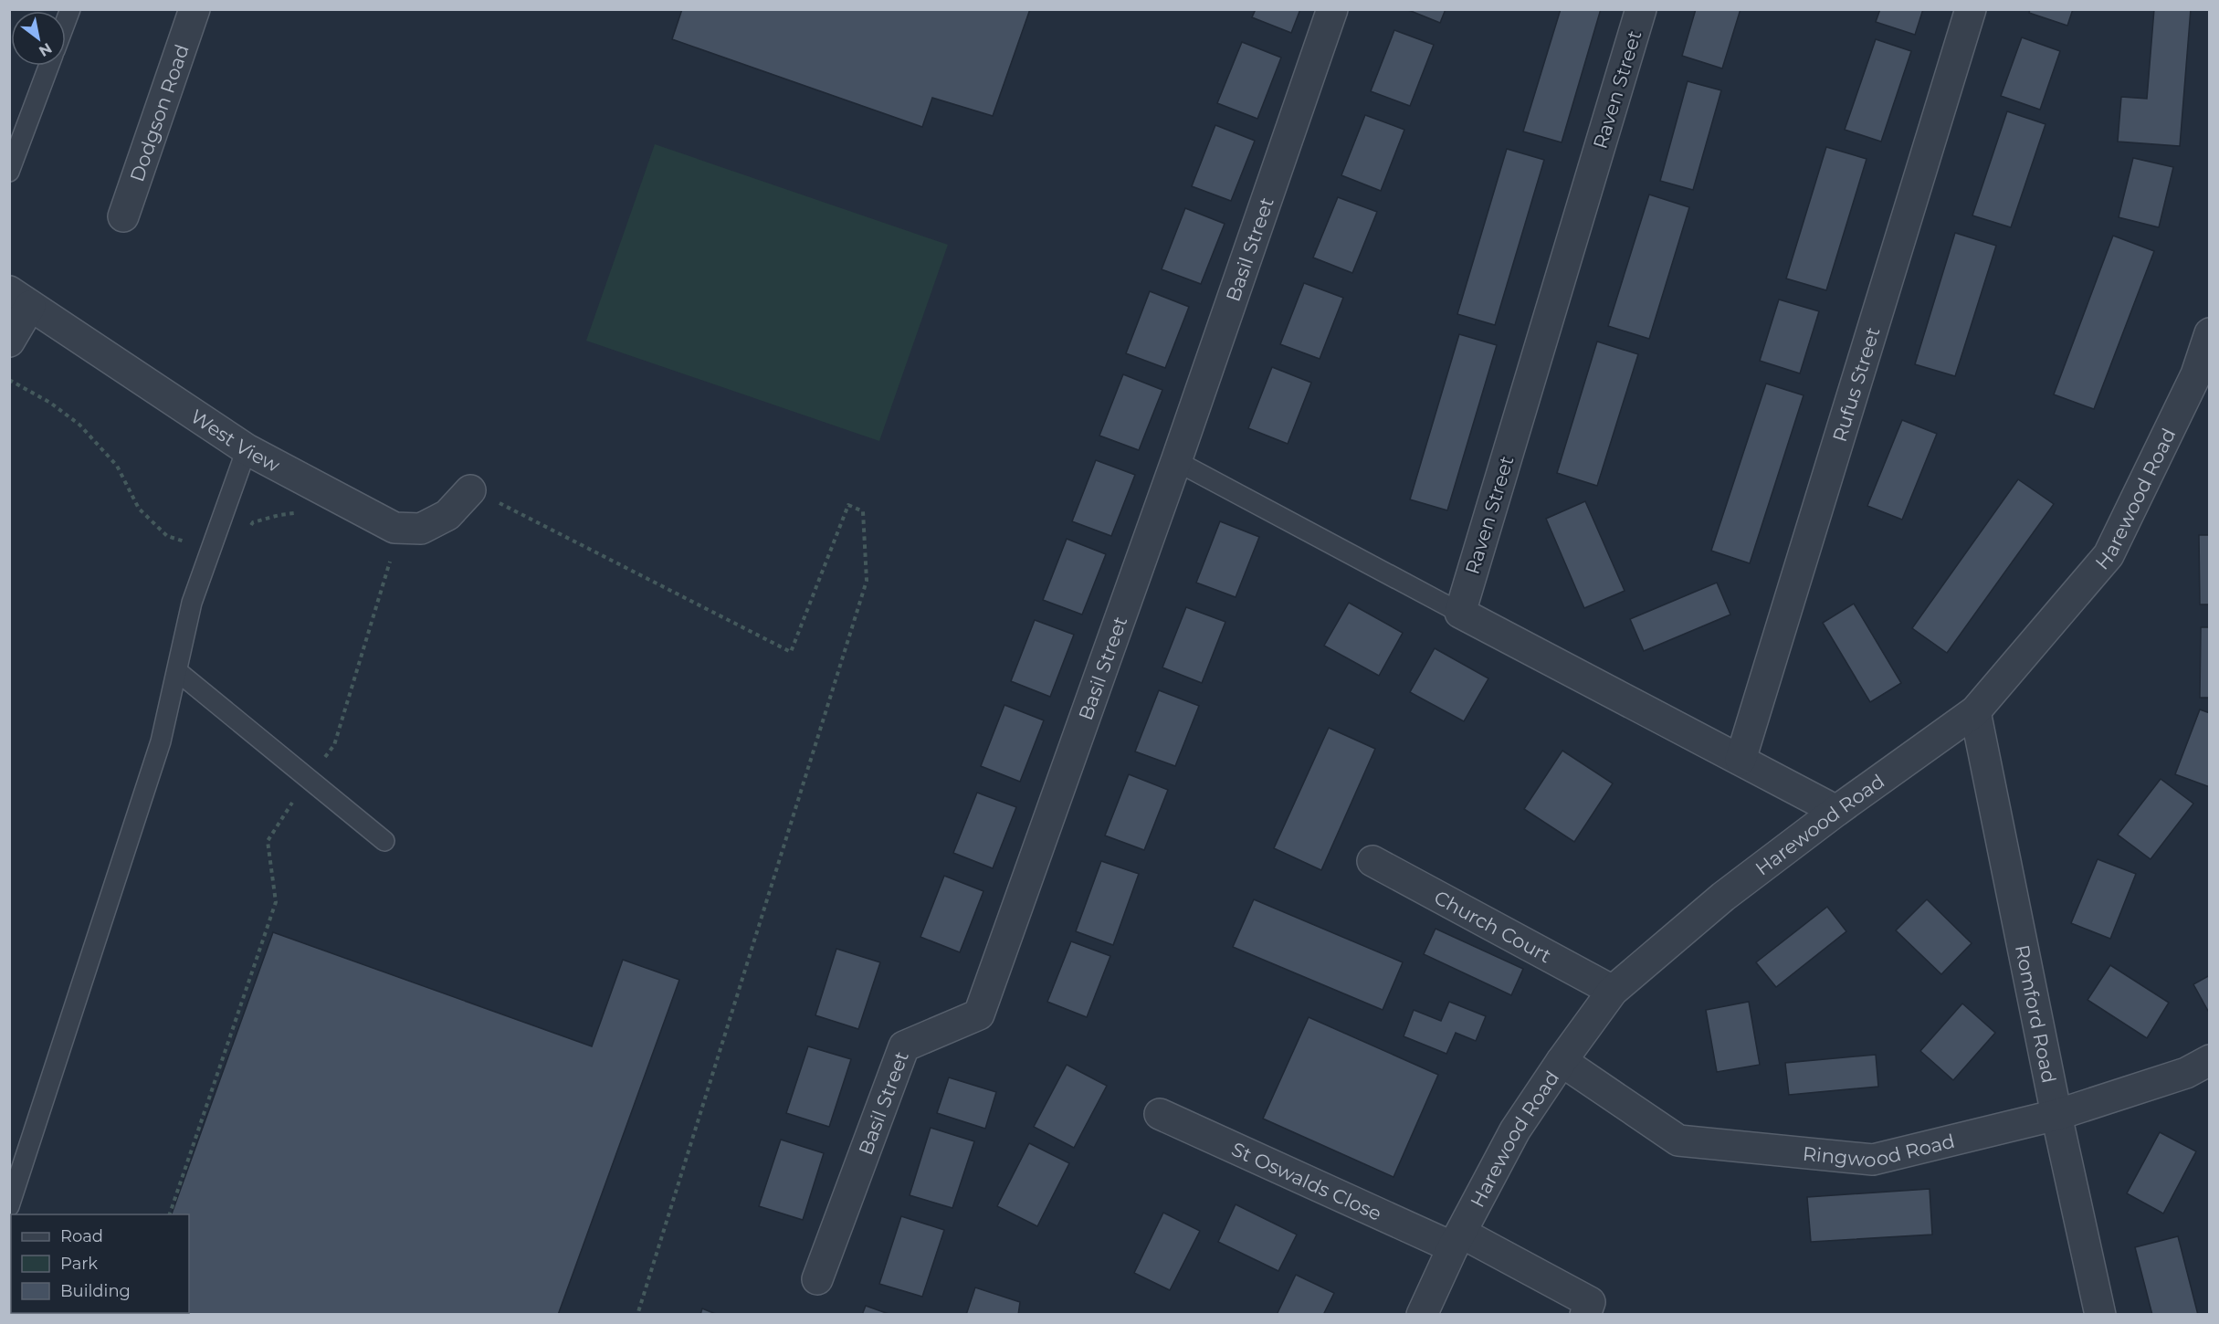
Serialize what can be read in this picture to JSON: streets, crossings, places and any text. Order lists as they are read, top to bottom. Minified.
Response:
{"streets":{"street":["Raven Street","Dodgson Road","Basil Street","Rufus Street","West View","Harewood Road","Church Court","Romford Road","Ringwood Road","St Oswalds Close"]},"crossings":[["Harewood Road","Church Court"],["Harewood Road","Romford Road"],["Harewood Road","Ringwood Road"],["Harewood Road","St Oswalds Close"],["Romford Road","Ringwood Road"]],"legend":["Road","Park","Building"],"north":"bottom right"}
